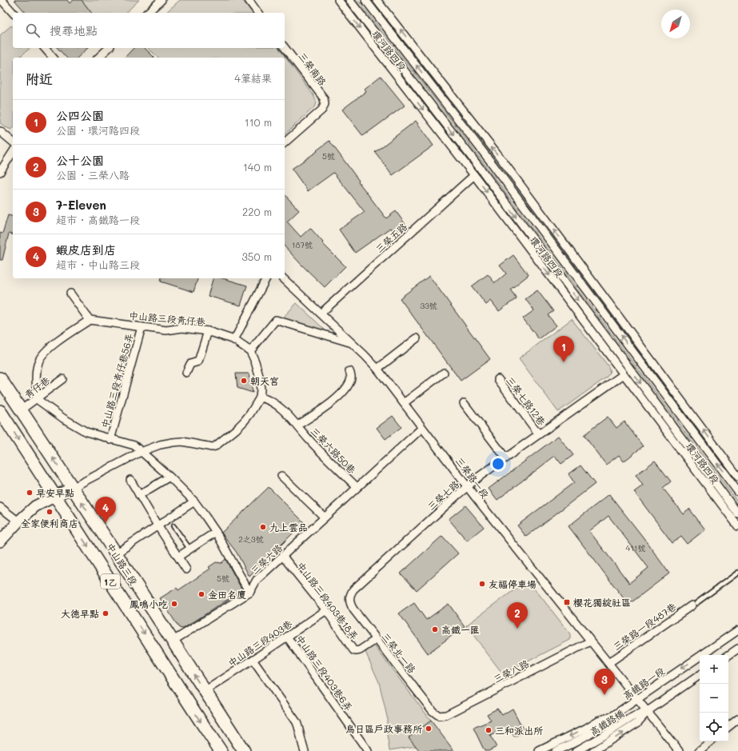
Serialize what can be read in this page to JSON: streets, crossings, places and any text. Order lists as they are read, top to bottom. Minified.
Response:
{"streets":{"main road":["中山路三段","1乙"],"street":["環河路四段","三榮南路","三榮五路","中山路三段青仔巷","中山路三段青仔巷56弄","青仔巷","三榮七路12巷","三榮六路50巷","三榮路一段","三榮七路","三榮六路","中山路三段403巷18弄","三榮路一段487巷","中山路三段403巷","三榮北一路","三榮八路","中山路三段403巷6弄","高鐵路一段","高鐵路橋"]},"crossings":[["環河路四段","三榮五路"],["環河路四段","三榮七路"],["三榮五路","三榮路一段"],["中山路三段青仔巷","中山路三段青仔巷56弄"],["青仔巷","中山路三段"],["三榮七路12巷","三榮七路"],["三榮六路50巷","三榮六路"],["三榮路一段","三榮七路"],["三榮路一段","三榮六路"],["三榮路一段","三榮路一段487巷"],["三榮路一段","三榮八路"],["三榮路一段","高鐵路一段"],["三榮路一段","高鐵路橋"],["三榮七路","三榮北一路"],["三榮六路","中山路三段"],["三榮六路","中山路三段403巷18弄"],["中山路三段","中山路三段403巷"],["中山路三段403巷18弄","中山路三段403巷"],["中山路三段403巷18弄","三榮北一路"],["中山路三段403巷","中山路三段403巷6弄"],["三榮北一路","三榮八路"],["高鐵路一段","高鐵路橋"]],"places":{"other":["朝天宮","早安早點","全家便利商店","九上雲品","友福停車場","金田名廈","鳳鳴小吃","大德早點","高鐵一匯","烏日區戶政事務所","三和派出所"],"transit":["櫻花獨綻社區"]},"house_numbers":["5號","187號","33號","2之3號","411號","5號"],"north":"bottom left","page":{"search":"搜尋地點","heading":["附近","4筆結果"],"list":[{"mark":"1","name":"公四公園","note":"公園 · 環河路四段","value":"110 m"},{"mark":"2","name":"公十公園","note":"公園 · 三榮八路","value":"140 m"},{"mark":"3","name":"7-Eleven","note":"超市 · 高鐵路一段","value":"220 m"},{"mark":"4","name":"蝦皮店到店","note":"超市 · 中山路三段","value":"350 m"}],"pins":["1","4","2","3"],"map_buttons":["+","−"]}}
